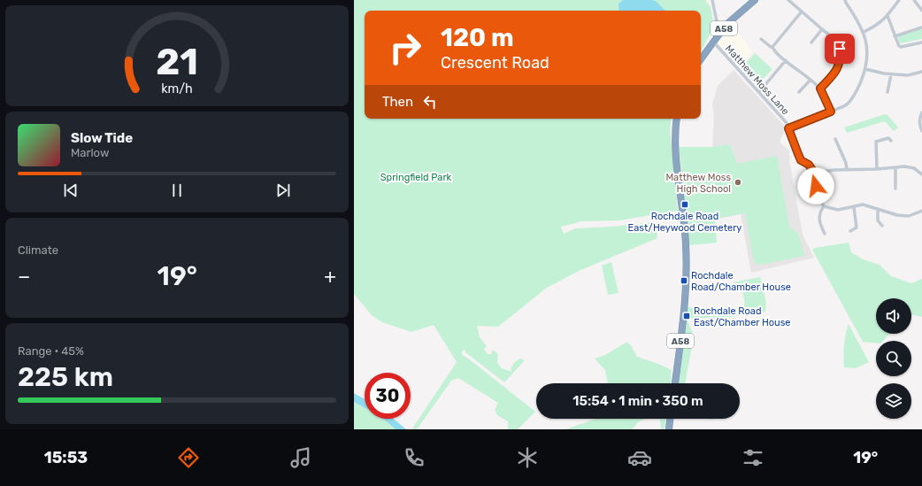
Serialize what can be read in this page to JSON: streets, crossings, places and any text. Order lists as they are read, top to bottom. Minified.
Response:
{"streets":{"highway":["A58"],"street":["Matthew Moss Lane"]},"crossings":[["A58","Matthew Moss Lane"]],"parks":["Springfield Park"],"places":{"other":["Matthew Moss High School"],"transit":["Rochdale Road East/Heywood Cemetery","Rochdale Road/Chamber House","Rochdale Road East/Chamber House"]},"page":{"turn":["120 m","Crescent Road"],"then":"Then","song":["Slow Tide","Marlow"],"tile":["Climate",["Range · 45%","225 km"]],"heat":["−","19°","+"],"limit":"30","trip":"15:54 · 1 min · 350 m","tabs":["15:53","19°"],"gauge":["21","km/h"]}}
